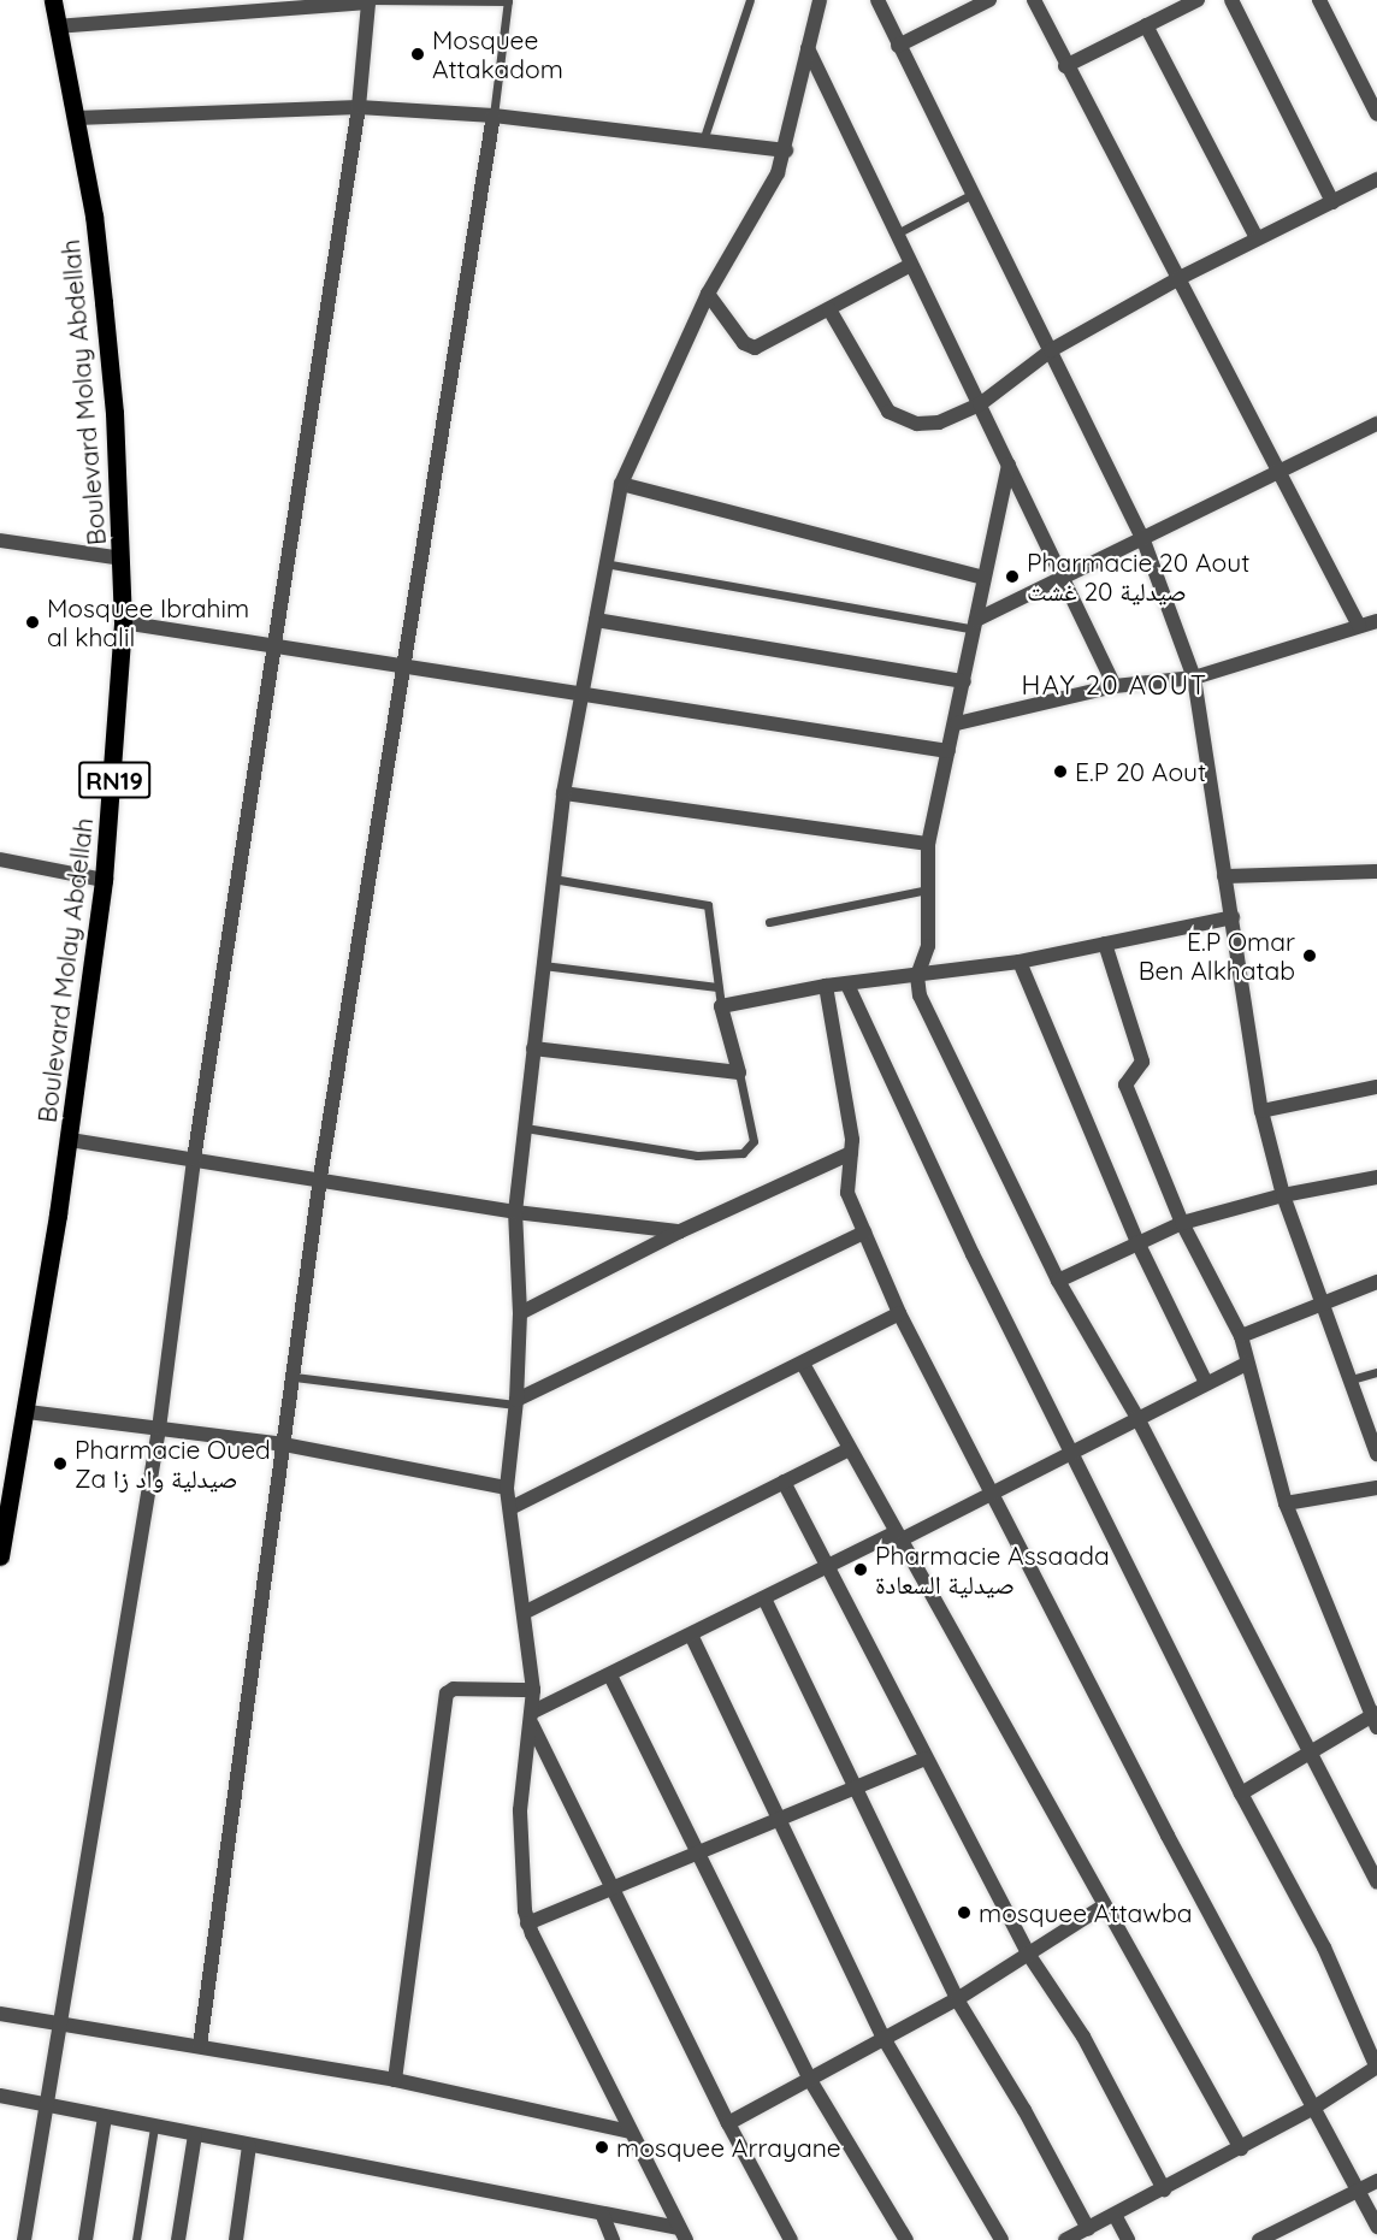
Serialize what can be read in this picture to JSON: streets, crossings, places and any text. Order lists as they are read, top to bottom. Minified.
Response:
{"streets":{"main road":["Boulevard Molay Abdellah","RN19"]},"districts":["HAY 20 AOUT"],"places":["Mosquee Attakadom","Pharmacie 20 Aout صيدلية 20 غشت","Mosquee Ibrahim al khalil","E.P 20 Aout","E.P Omar Ben Alkhatab","Pharmacie Oued Za صيدلية واد زا","Pharmacie Assaada صيدلية السعادة","mosquee Attawba","mosquee Arrayane"]}
